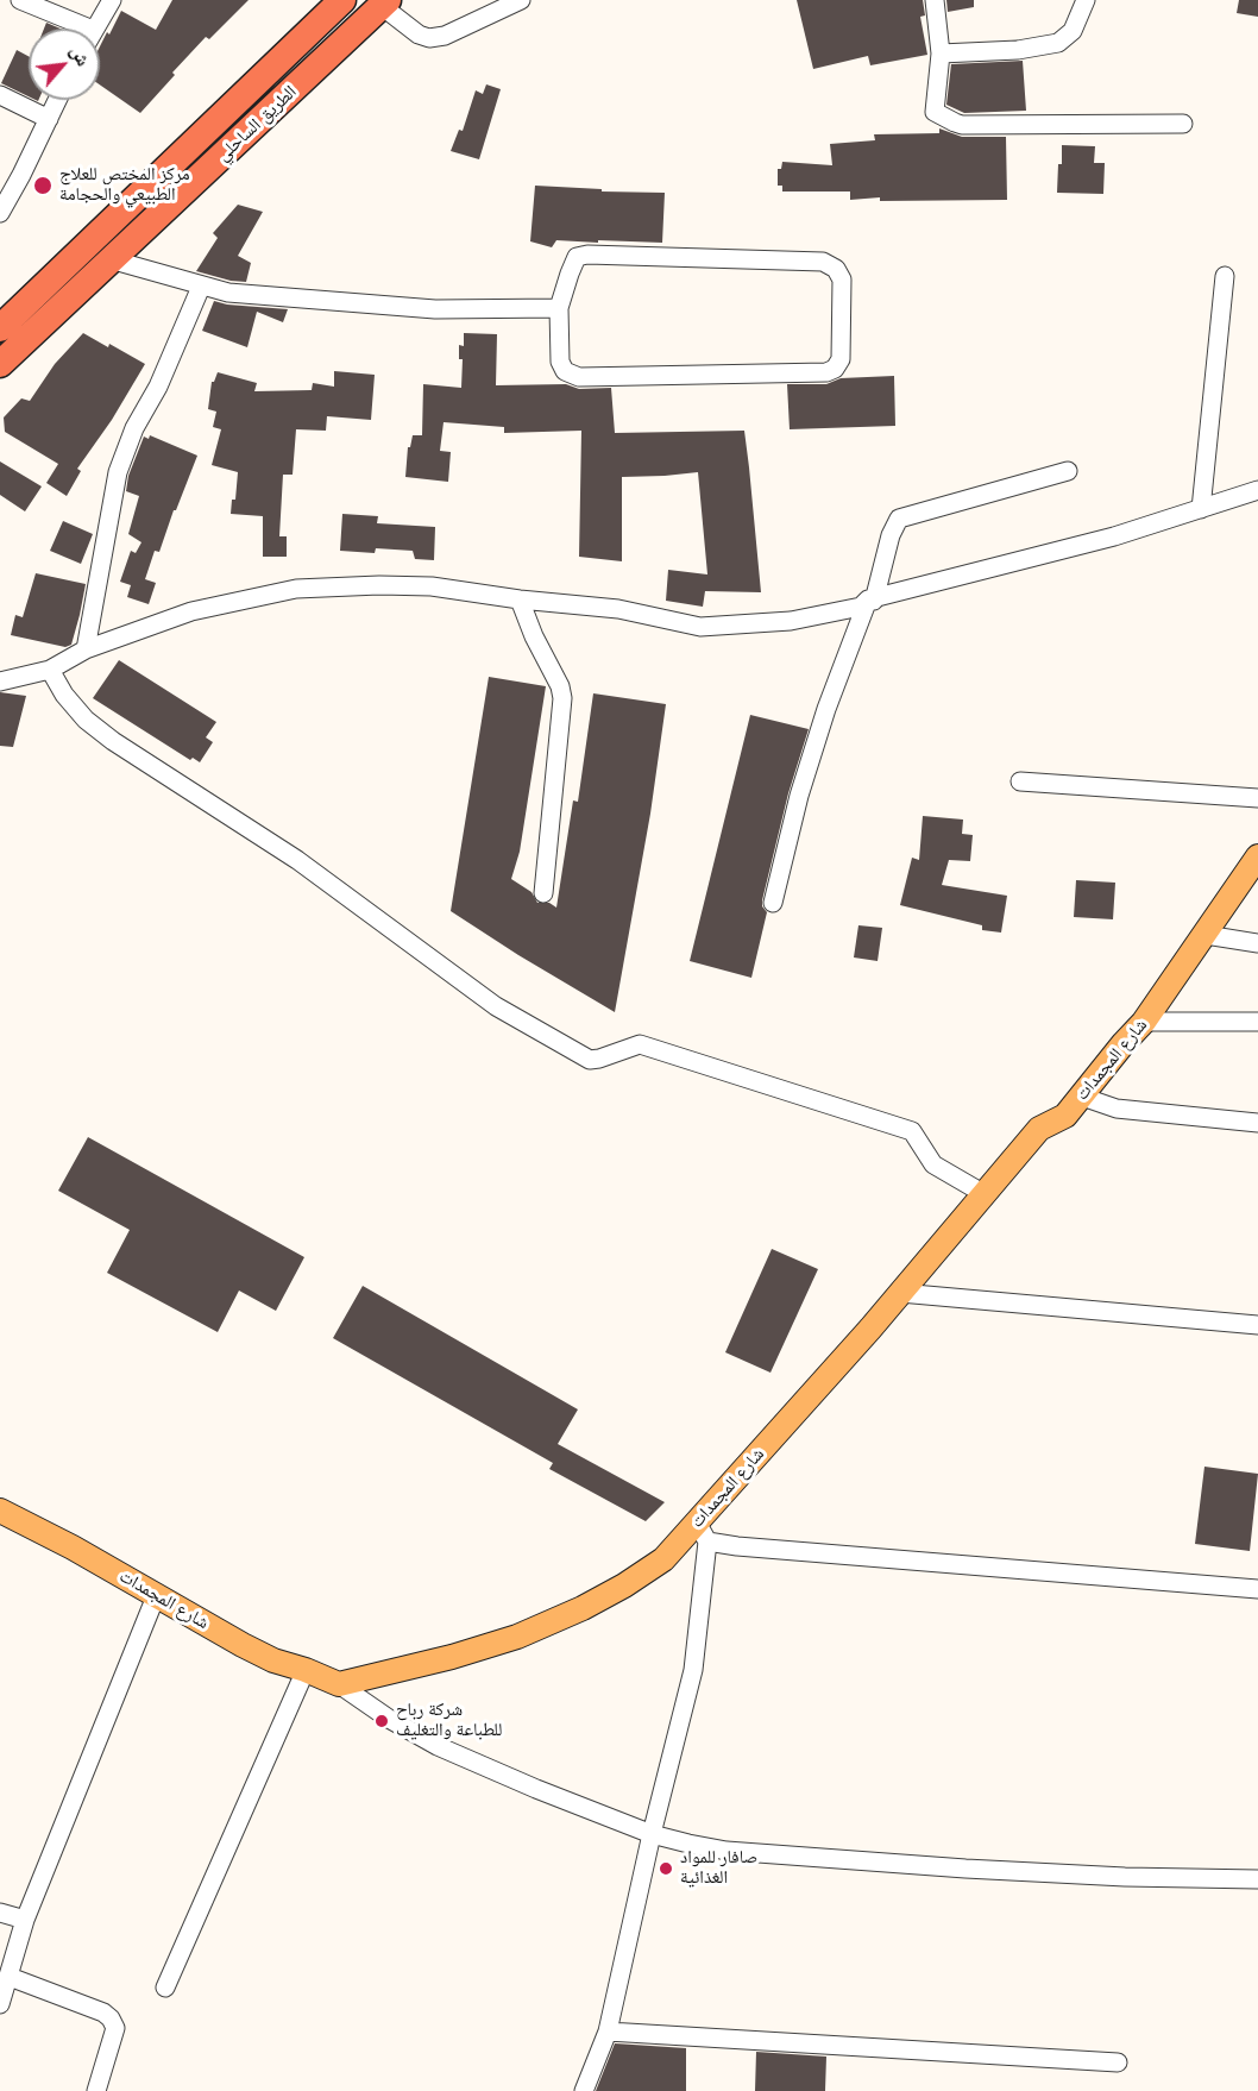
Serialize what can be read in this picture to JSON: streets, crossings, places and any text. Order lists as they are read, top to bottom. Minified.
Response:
{"streets":{"highway":["الطريق الساحلي"],"main road":["شارع المجمدات"]},"places":["مركز المختص للعلاج الطبيعي والحجامة","شركة رباح للطباعة والتغليف","صافار للمواد الغذائية"],"north":"top right"}
